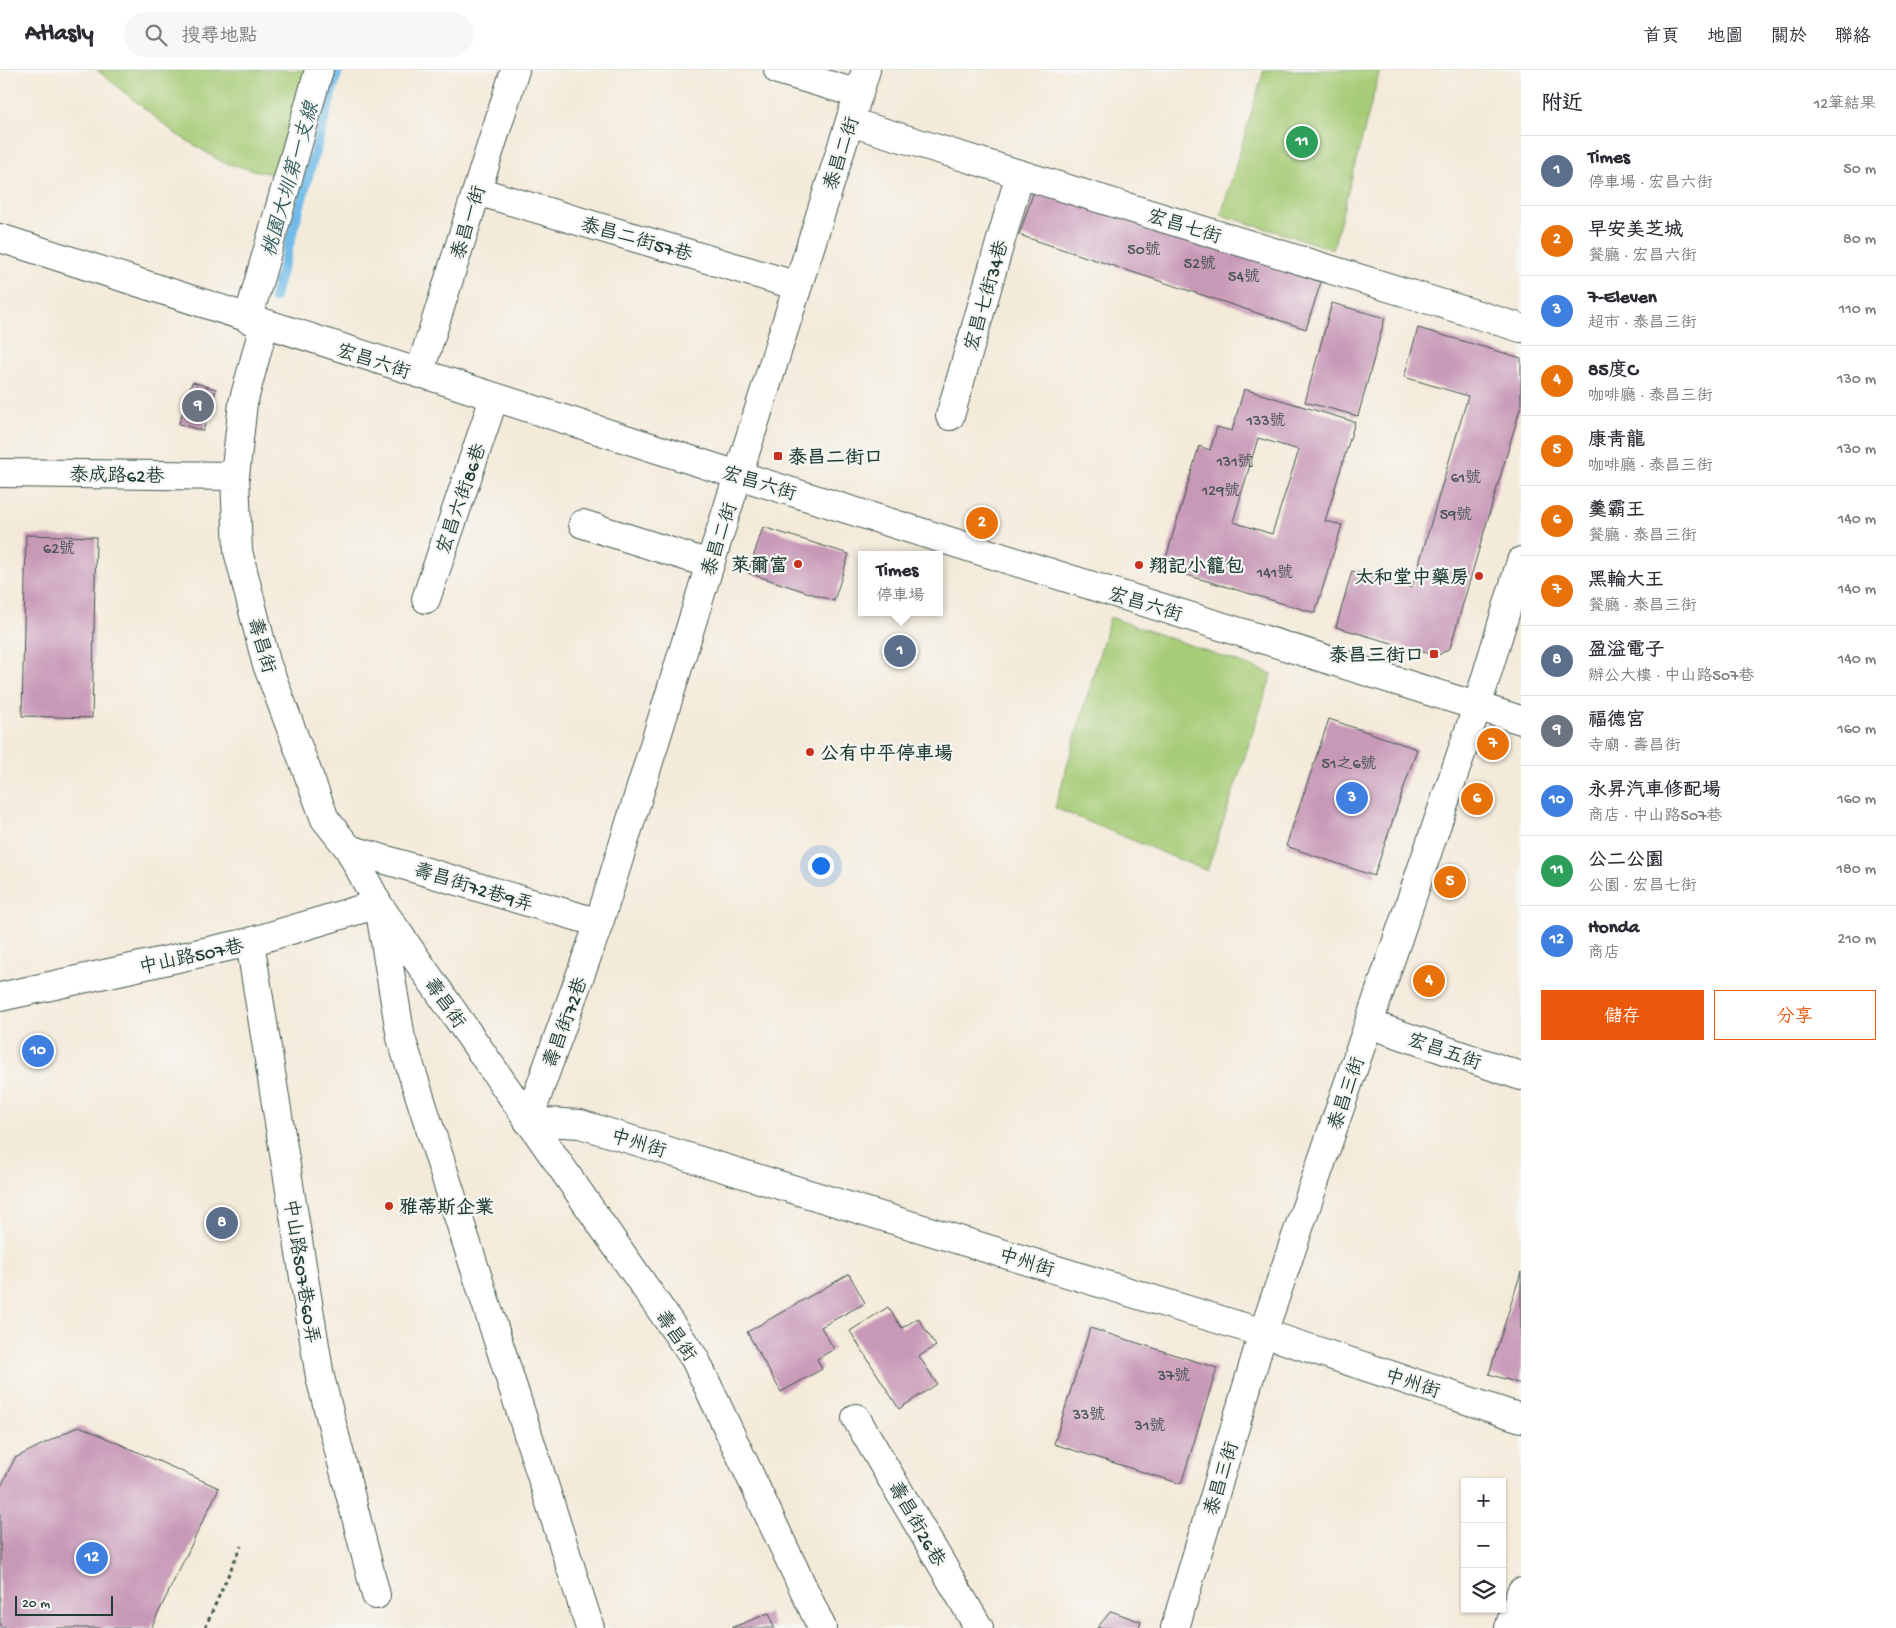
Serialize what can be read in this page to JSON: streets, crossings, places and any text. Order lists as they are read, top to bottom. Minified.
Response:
{"streets":{"street":["泰昌二街","泰昌一街","宏昌七街","泰昌二街57巷","宏昌七街34巷","宏昌六街","泰成路62巷","宏昌六街86巷","壽昌街","壽昌街72巷9弄","中山路507巷","壽昌街72巷","宏昌五街","泰昌三街","中州街","中山路507巷60弄","壽昌街26巷"]},"crossings":[["泰昌二街","宏昌七街"],["泰昌二街","泰昌二街57巷"],["泰昌二街","宏昌六街"],["泰昌二街","壽昌街72巷9弄"],["泰昌二街","壽昌街72巷"],["泰昌一街","泰昌二街57巷"],["泰昌一街","宏昌六街"],["宏昌七街","宏昌七街34巷"],["宏昌六街","宏昌六街86巷"],["宏昌六街","壽昌街"],["宏昌六街","泰昌三街"],["泰成路62巷","壽昌街"],["壽昌街","壽昌街72巷9弄"],["壽昌街","中山路507巷"],["壽昌街","壽昌街72巷"],["壽昌街","中州街"],["壽昌街72巷9弄","壽昌街72巷"],["中山路507巷","中山路507巷60弄"],["壽昌街72巷","中州街"],["宏昌五街","泰昌三街"],["泰昌三街","中州街"]],"water":["桃園大圳第一支線"],"places":{"transit":["泰昌二街口","泰昌三街口"],"other":["萊爾富","翔記小籠包","太和堂中藥房","公有中平停車場","雅蒂斯企業"]},"house_numbers":["50號","52號","54號","133號","131號","61號","129號","59號","62號","141號","51之6號","37號","33號","31號"],"scale_bar":"20 m","page":{"header":"Atlasly","search":"搜尋地點","nav":["首頁","地圖","關於","聯絡"],"heading":["附近","12筆結果"],"pins":["11","9","2","1","7","3","6","5","4","10","8","12"],"list":[{"mark":"1","name":"Times","note":"停車場 · 宏昌六街","value":"50 m"},{"mark":"2","name":"早安美芝城","note":"餐廳 · 宏昌六街","value":"80 m"},{"mark":"3","name":"7-Eleven","note":"超市 · 泰昌三街","value":"110 m"},{"mark":"4","name":"85度C","note":"咖啡廳 · 泰昌三街","value":"130 m"},{"mark":"5","name":"康青龍","note":"咖啡廳 · 泰昌三街","value":"130 m"},{"mark":"6","name":"羹霸王","note":"餐廳 · 泰昌三街","value":"140 m"},{"mark":"7","name":"黑輪大王","note":"餐廳 · 泰昌三街","value":"140 m"},{"mark":"8","name":"盈溢電子","note":"辦公大樓 · 中山路507巷","value":"140 m"},{"mark":"9","name":"福德宮","note":"寺廟 · 壽昌街","value":"160 m"},{"mark":"10","name":"永昇汽車修配場","note":"商店 · 中山路507巷","value":"160 m"},{"mark":"11","name":"公二公園","note":"公園 · 宏昌七街","value":"180 m"},{"mark":"12","name":"Honda","note":"商店","value":"210 m"}],"popup":["Times","停車場"],"buttons":["儲存","分享"],"map_buttons":["+","−"],"scale":"20 m"}}
